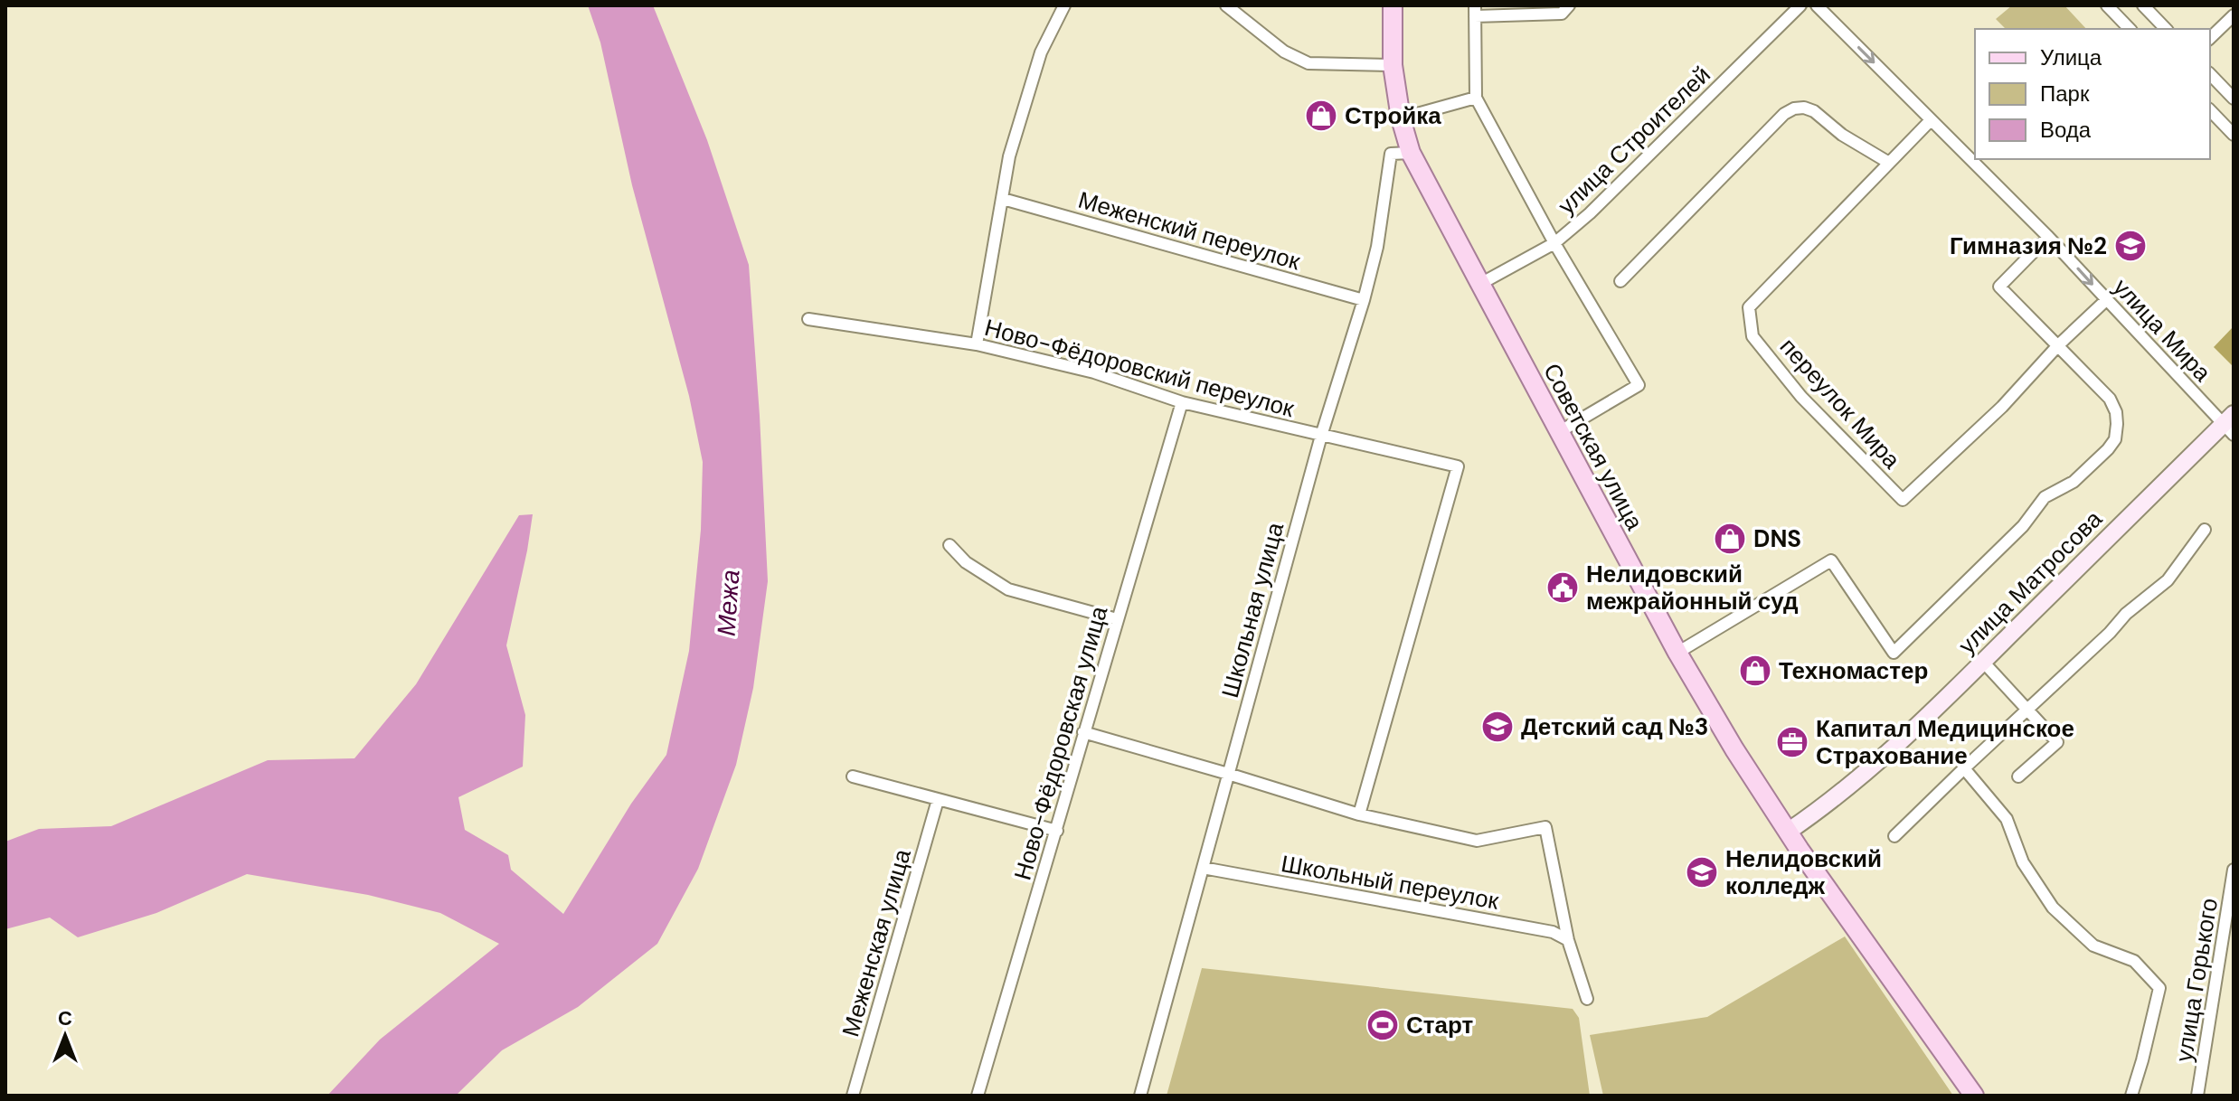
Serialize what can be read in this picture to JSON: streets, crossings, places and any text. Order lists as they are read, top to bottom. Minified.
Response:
{"streets":{"main road":["Советская улица","улица Матросова"],"street":["улица Строителей","Меженский переулок","улица Мира","Ново-Фёдоровский переулок","переулок Мира","Школьная улица","Ново-Фёдоровская улица","Школьный переулок","Меженская улица","улица Горького"]},"crossings":[["улица Строителей","Советская улица"],["Меженский переулок","Школьная улица"],["улица Мира","переулок Мира"],["улица Мира","улица Матросова"],["Ново-Фёдоровский переулок","Школьная улица"],["Ново-Фёдоровский переулок","Ново-Фёдоровская улица"],["Советская улица","улица Матросова"],["Советская улица","Школьная улица"],["Школьная улица","Школьный переулок"]],"one_way":["улица Мира"],"water":["Межа"],"places":{"shop":["Стройка","DNS","Техномастер"],"school or university":["Гимназия №2","Детский сад №3","Нелидовский колледж"],"public building":["Нелидовский межрайонный суд"],"office":["Капитал Медицинское Страхование"],"sports":["Старт"]},"legend":["Улица","Парк","Вода"],"north":"top"}
